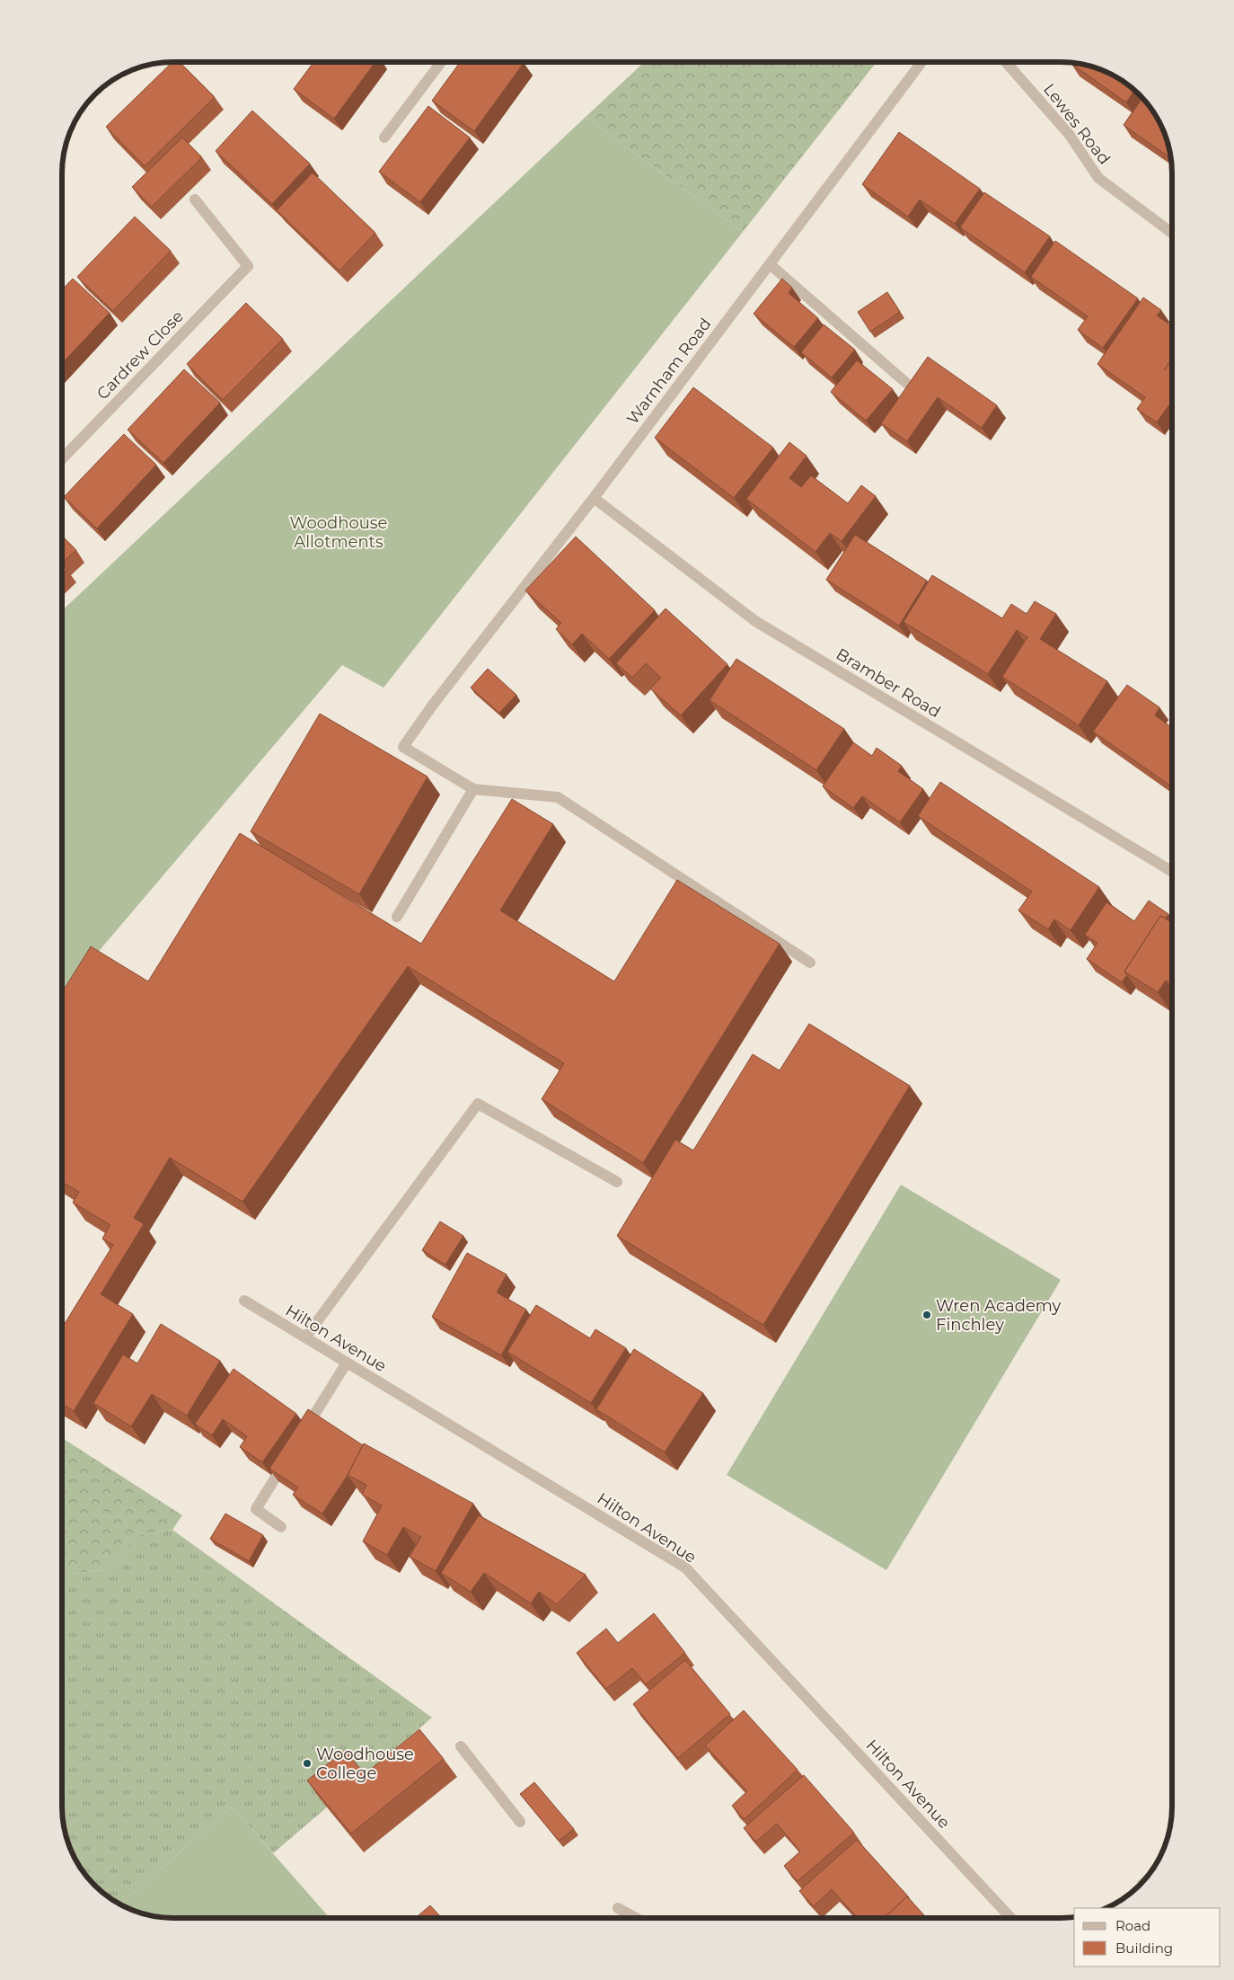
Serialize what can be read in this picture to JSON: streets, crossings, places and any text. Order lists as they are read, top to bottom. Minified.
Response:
{"streets":{"street":["Lewes Road","Cardrew Close","Warnham Road","Bramber Road","Hilton Avenue"]},"crossings":[["Warnham Road","Bramber Road"]],"parks":["Woodhouse Allotments"],"places":["Wren Academy Finchley","Woodhouse College"],"legend":["Road","Building"]}
